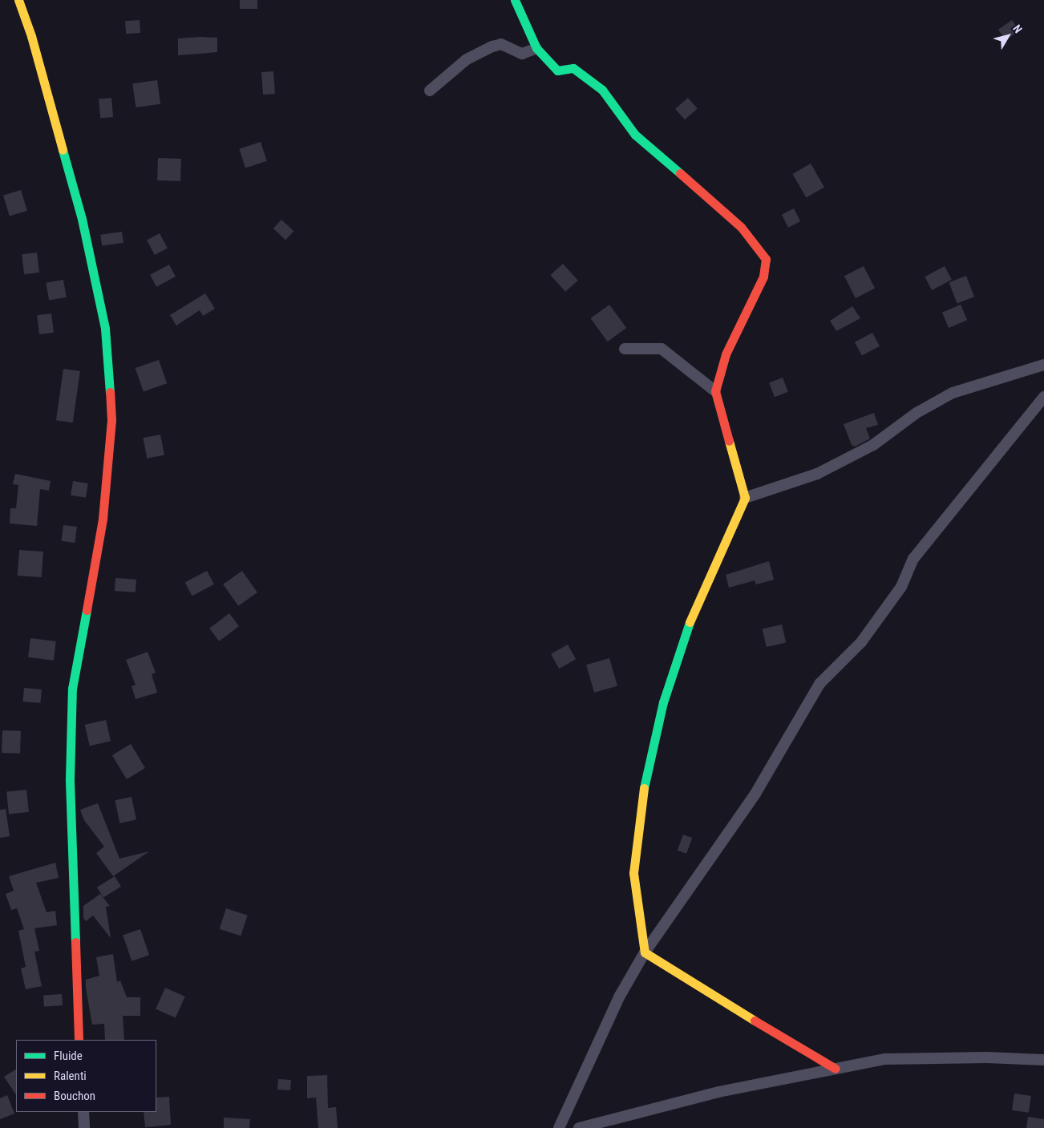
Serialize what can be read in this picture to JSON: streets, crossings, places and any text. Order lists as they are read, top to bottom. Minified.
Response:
{"legend":["Fluide","Ralenti","Bouchon"],"north":"top right"}
